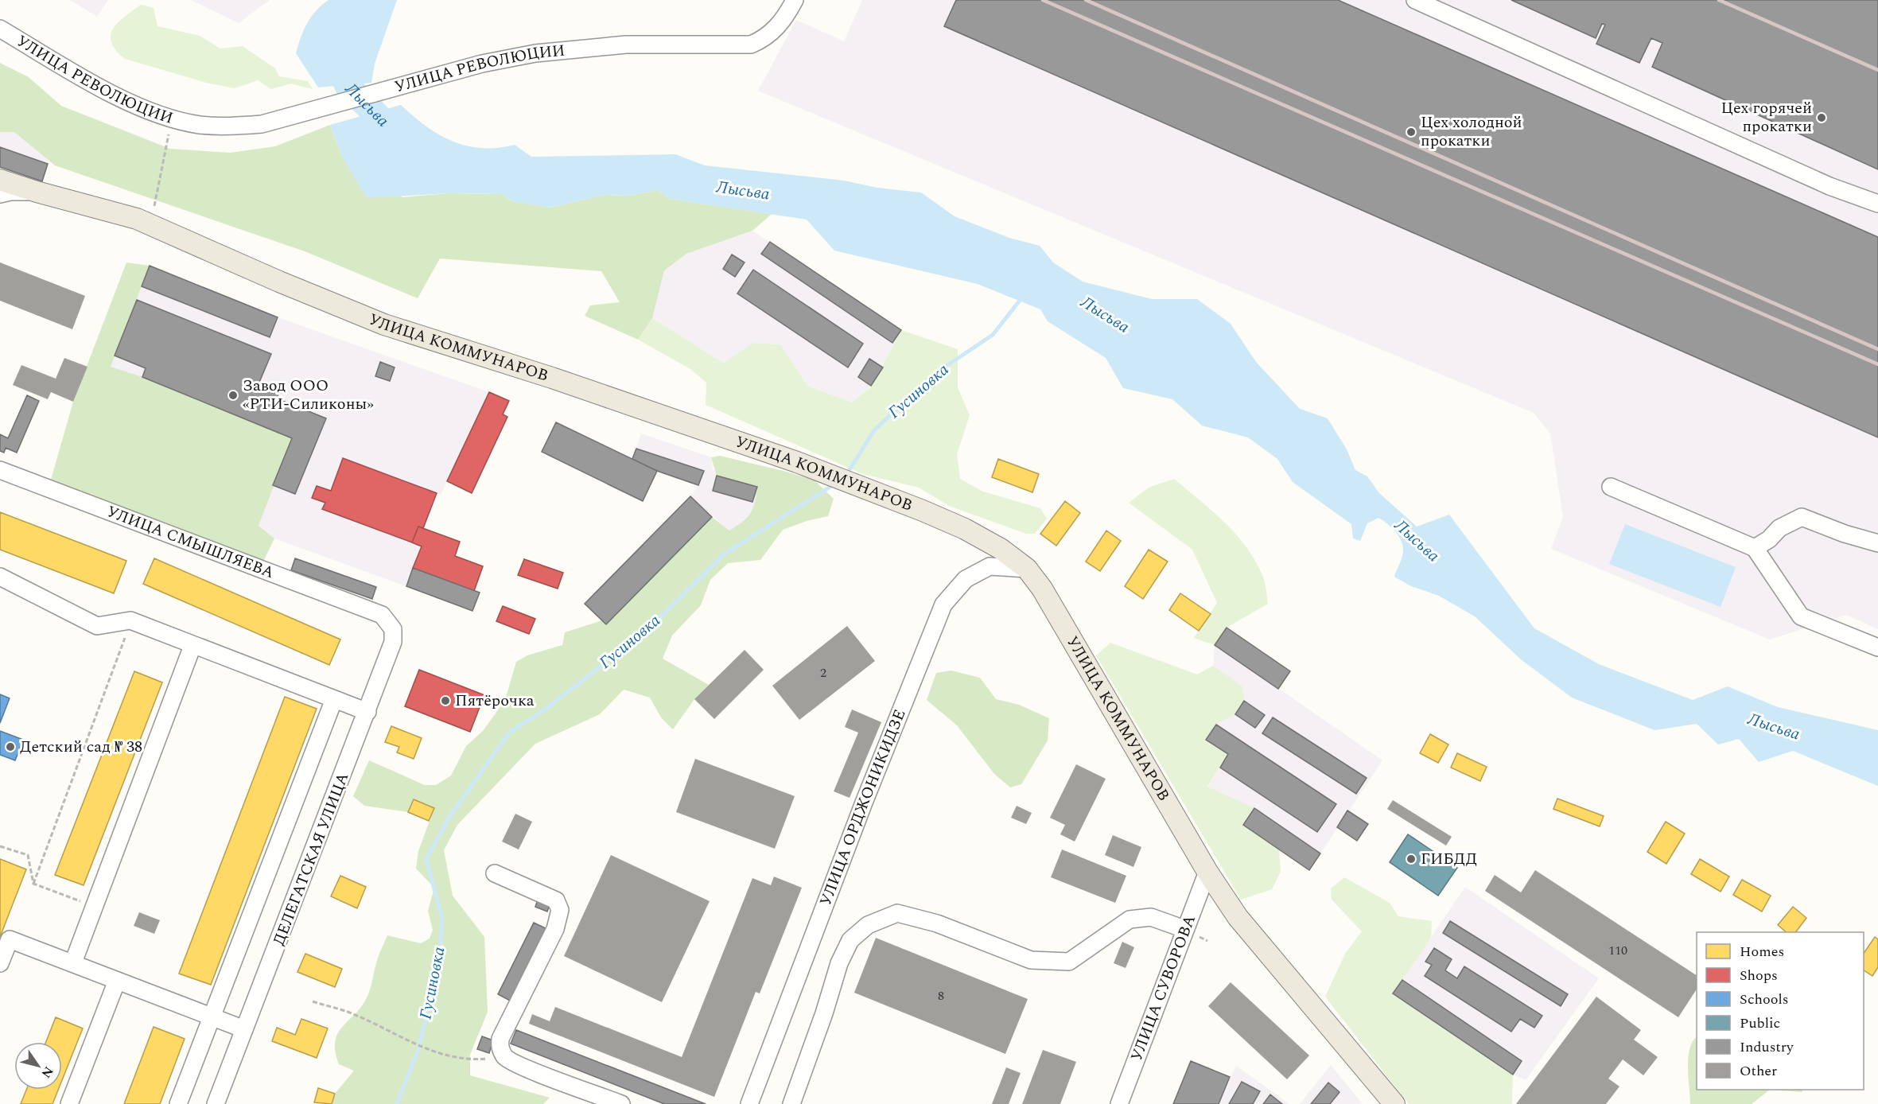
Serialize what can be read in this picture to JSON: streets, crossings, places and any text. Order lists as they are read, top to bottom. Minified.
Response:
{"streets":{"main road":["УЛИЦА КОММУНАРОВ"],"street":["УЛИЦА РЕВОЛЮЦИИ","УЛИЦА СМЫШЛЯЕВА","УЛИЦА ОРДЖОНИКИДЗЕ","ДЕЛЕГАТСКАЯ УЛИЦА","УЛИЦА СУВОРОВА"]},"crossings":[["УЛИЦА КОММУНАРОВ","УЛИЦА ОРДЖОНИКИДЗЕ"],["УЛИЦА КОММУНАРОВ","УЛИЦА СУВОРОВА"],["УЛИЦА СМЫШЛЯЕВА","ДЕЛЕГАТСКАЯ УЛИЦА"]],"water":["Лысьва","Гусиновка"],"places":["Цех горячей прокатки","Цех холодной прокатки","Завод ООО «РТИ-Силиконы»","Пятёрочка","Детский сад № 38","ГИБДД"],"house_numbers":["2","110","8"],"legend":["Homes","Shops","Schools","Public","Industry","Other"],"north":"bottom right"}
